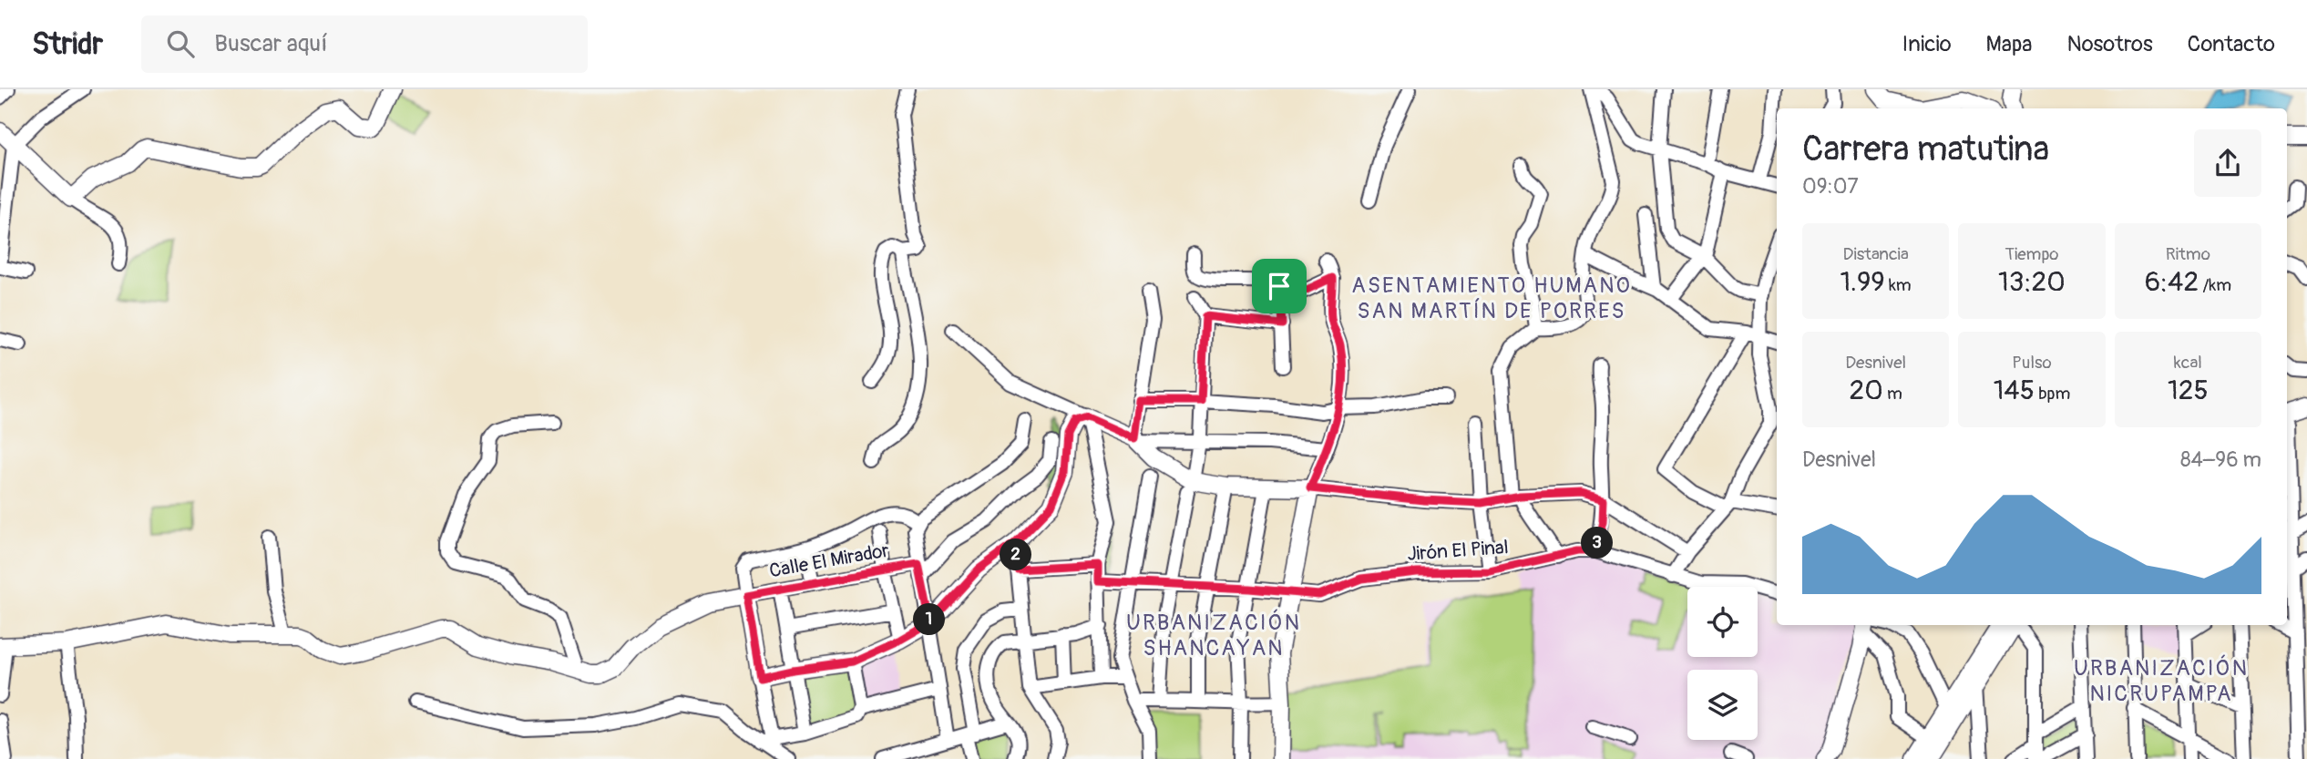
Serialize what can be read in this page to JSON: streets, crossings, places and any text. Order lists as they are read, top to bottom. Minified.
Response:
{"streets":{"street":["Jirón El Pinal","Calle El Mirador"]},"districts":["ASENTAMIENTO HUMANO SAN MARTÍN DE PORRES","URBANIZACIÓN SHANCAYAN","URBANIZACIÓN NICRUPAMPA"],"page":{"header":"Stridr","search":"Buscar aquí","nav":["Inicio","Mapa","Nosotros","Contacto"],"heading":["Carrera matutina","09:07"],"stats":[["Distancia","1.99 km"],["Tiempo","13:20"],["Ritmo","6:42 /km"],["Desnivel","20 m"],["Pulso","145 bpm"],["kcal","125"]],"chart":["Desnivel","84–96 m"],"pins":["3","2","1"]}}
